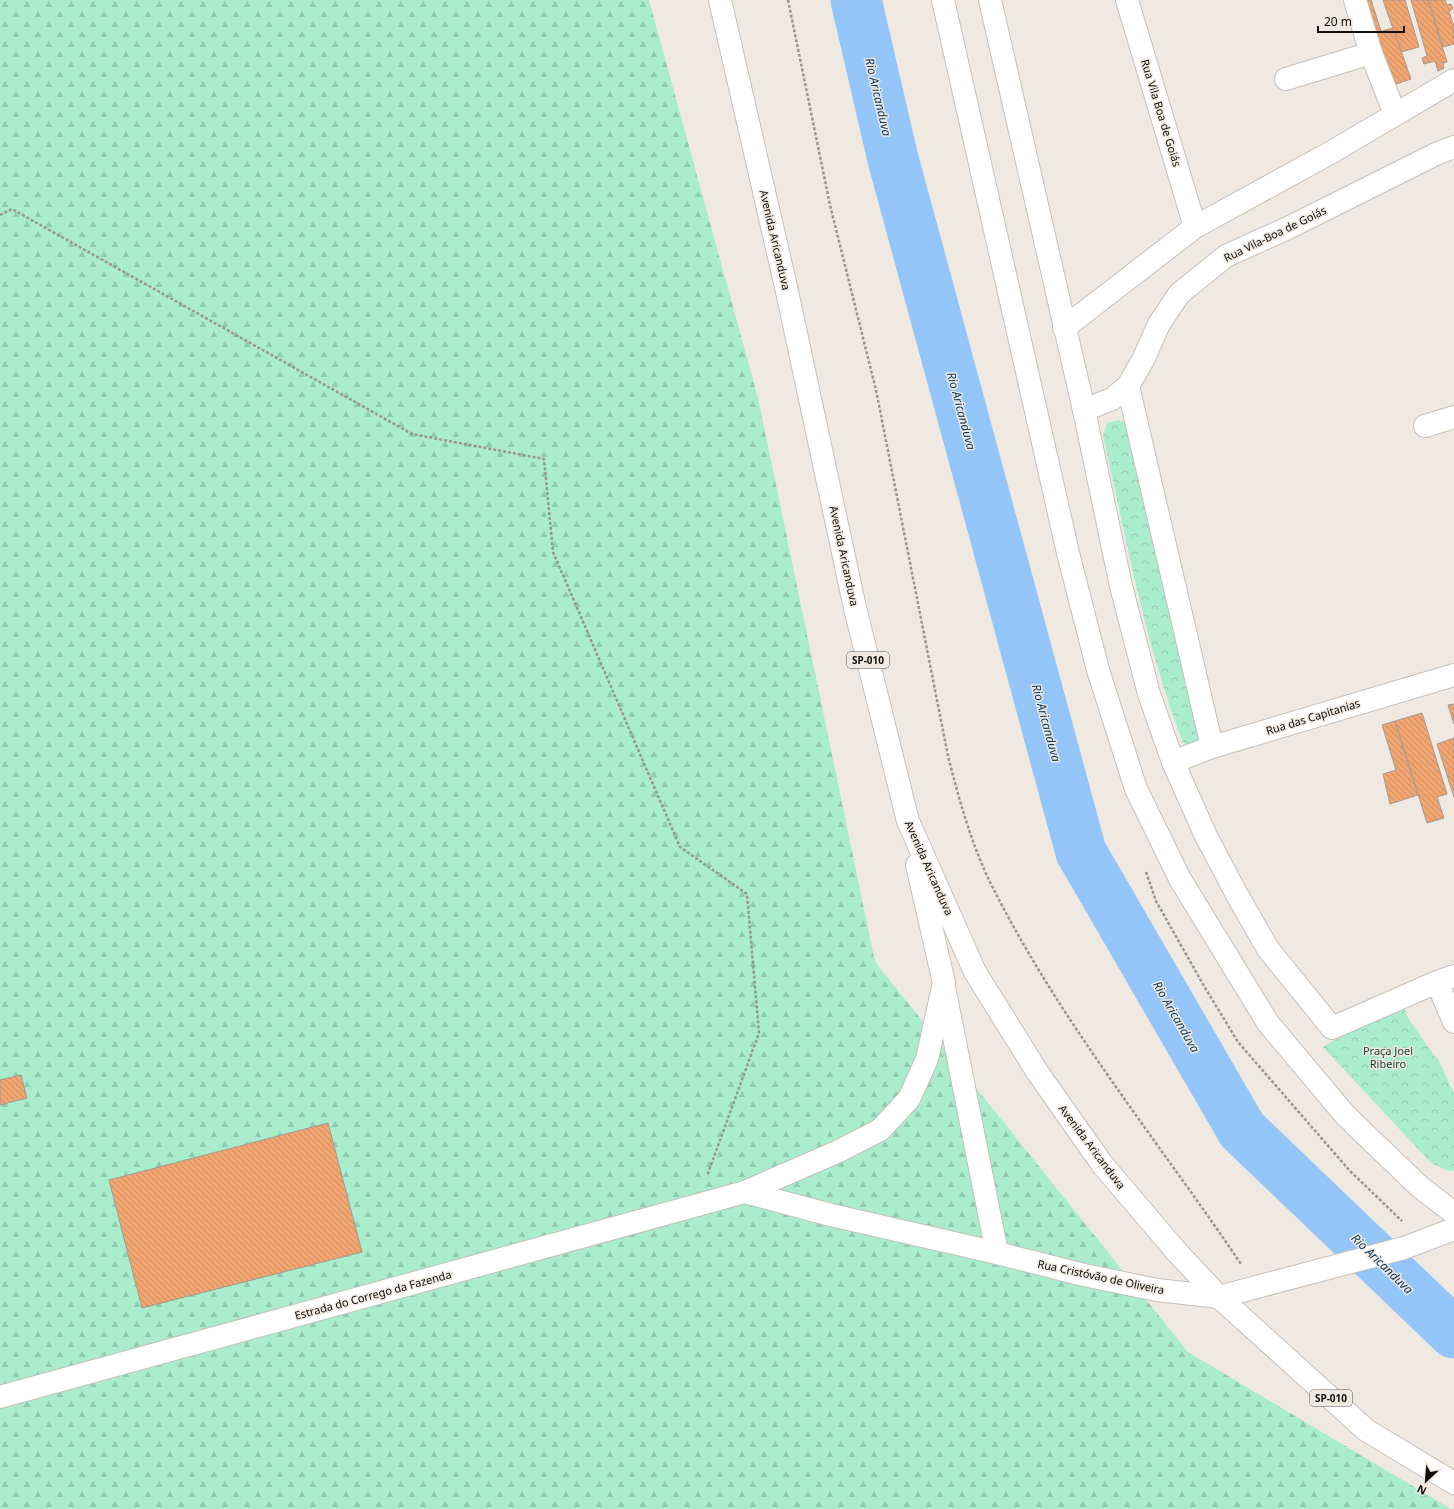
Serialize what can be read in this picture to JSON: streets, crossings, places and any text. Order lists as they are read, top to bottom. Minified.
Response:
{"streets":{"main road":["Rua Vila Boa de Goiás","Rua Vila-Boa de Goiás","Avenida Aricanduva","SP-010","Rua das Capitanias","Rua Cristóvão de Oliveira","Estrada do Corrego da Fazenda"]},"crossings":[["Avenida Aricanduva","Rua Cristóvão de Oliveira"],["Rua Cristóvão de Oliveira","Estrada do Corrego da Fazenda"]],"water":["Rio Aricanduva"],"parks":["Praça Joel Ribeiro"],"scale_bar":"20 m","north":"bottom left"}
